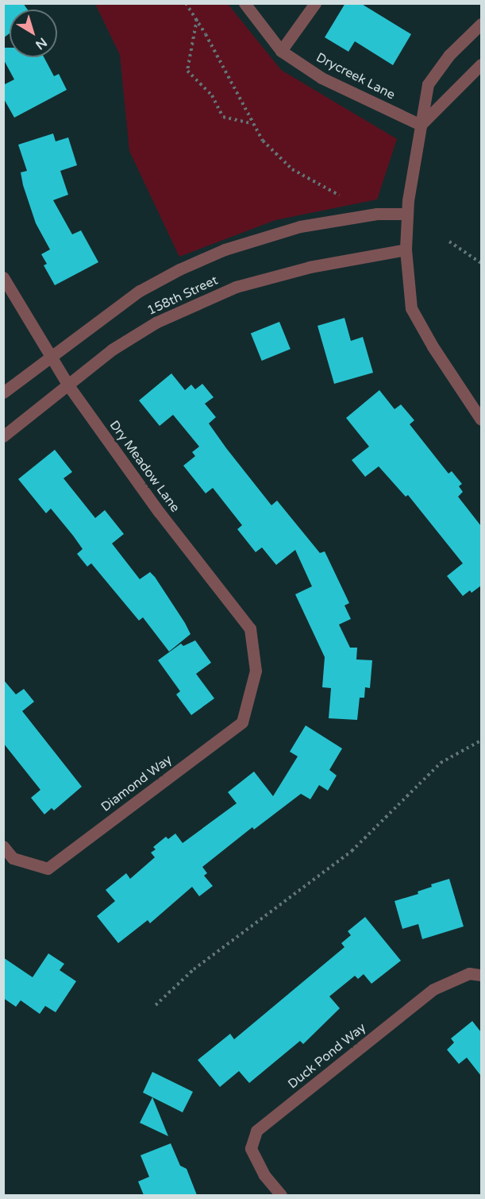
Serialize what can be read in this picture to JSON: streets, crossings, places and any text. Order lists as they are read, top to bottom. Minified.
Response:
{"streets":{"street":["Drycreek Lane","158th Street","Dry Meadow Lane","Diamond Way","Duck Pond Way"]},"crossings":[["158th Street","Dry Meadow Lane"],["Dry Meadow Lane","Diamond Way"]],"north":"bottom right"}
